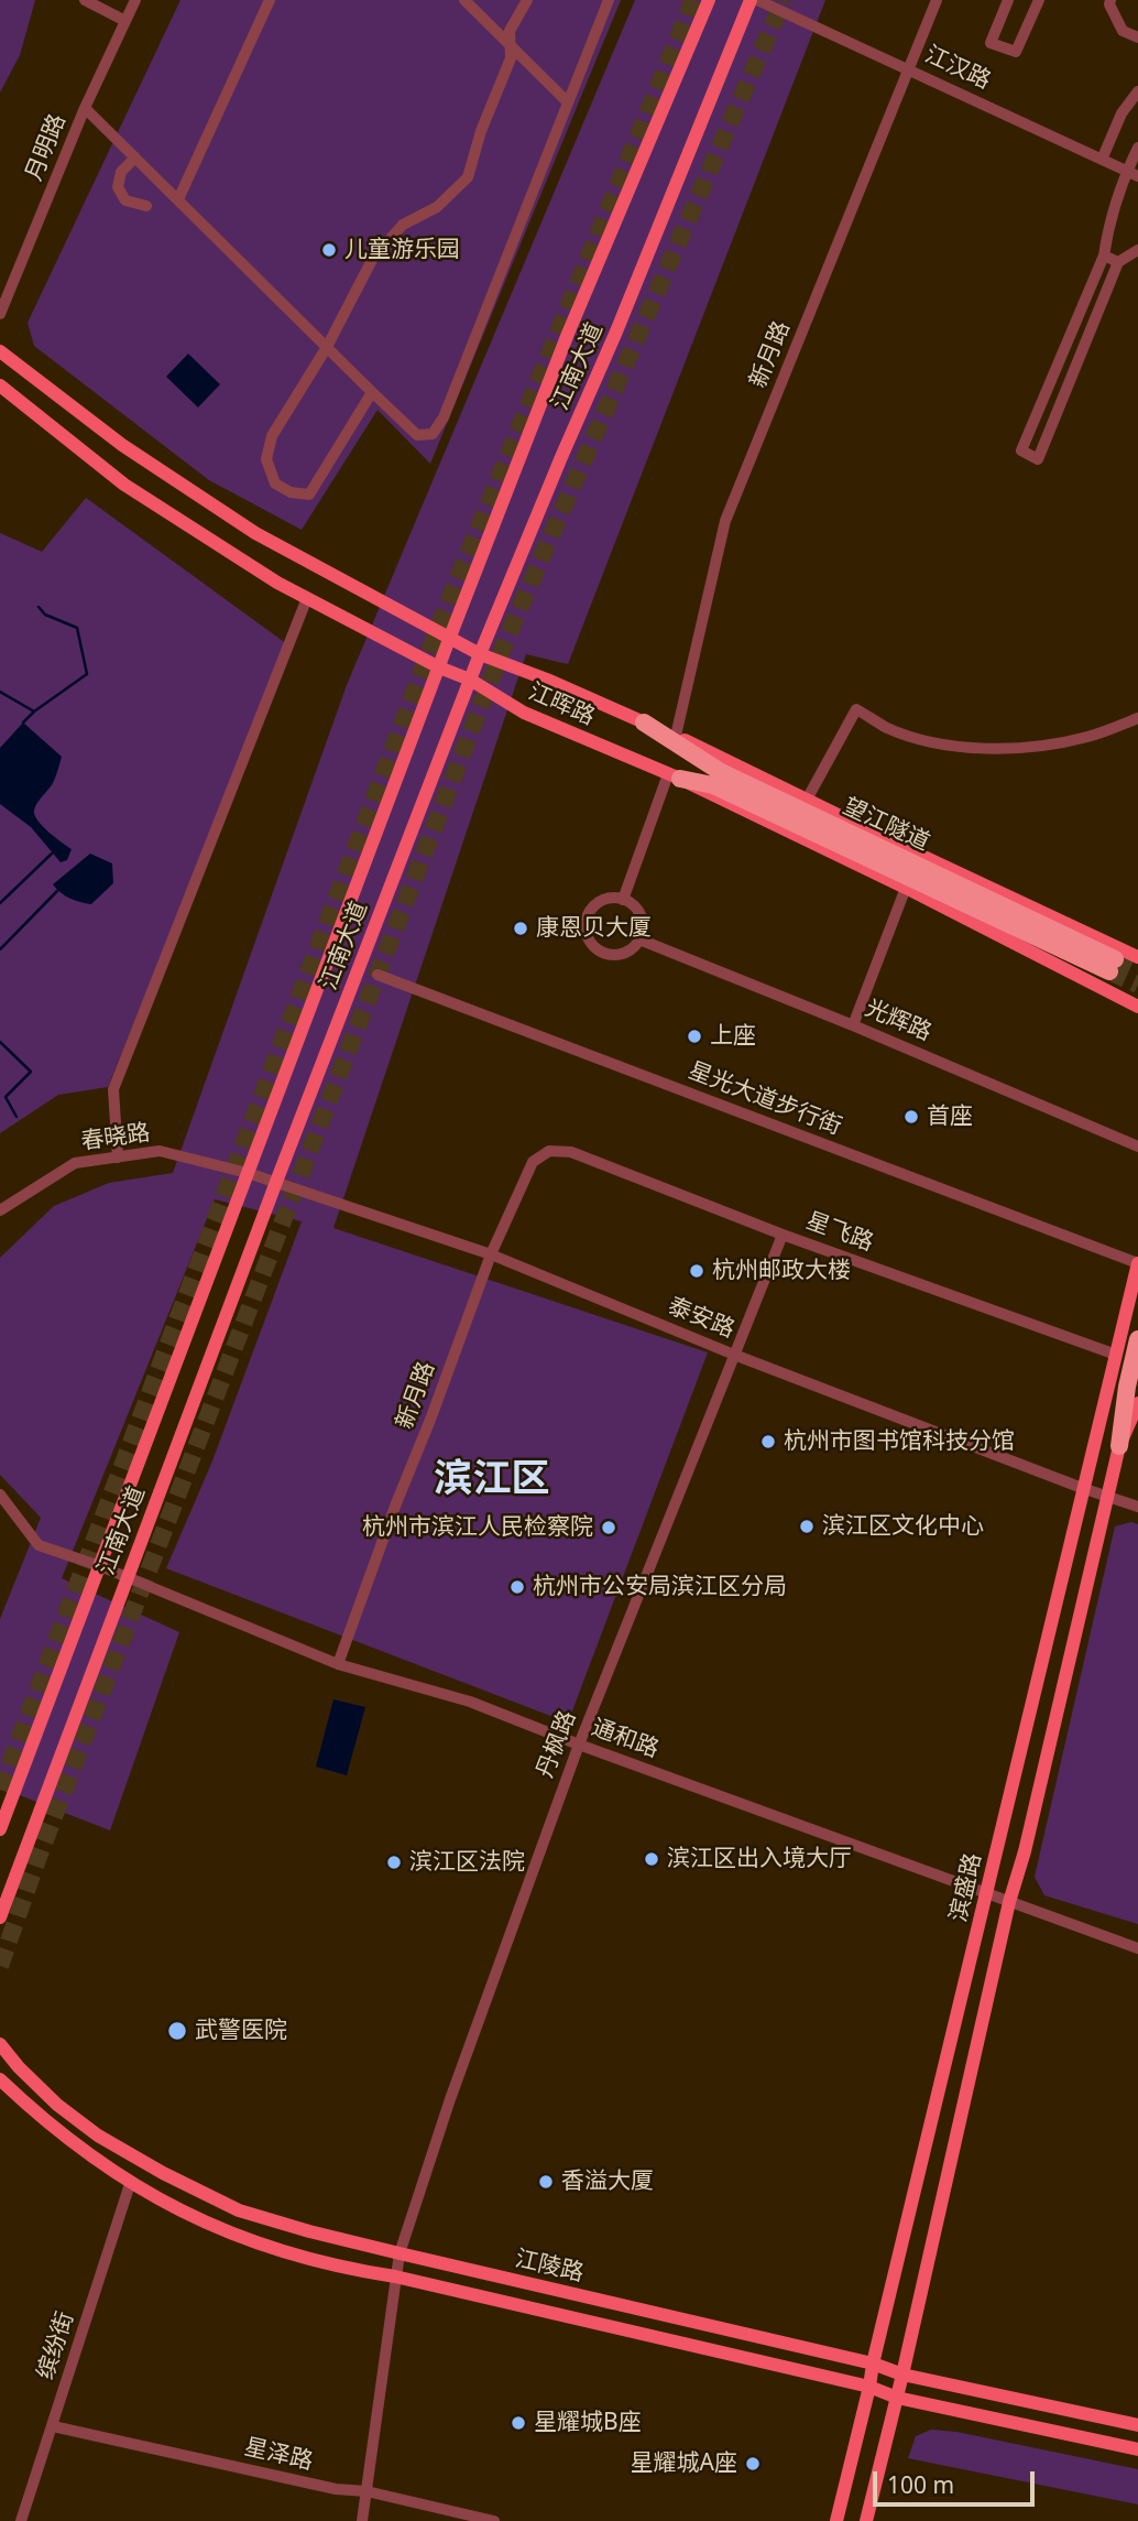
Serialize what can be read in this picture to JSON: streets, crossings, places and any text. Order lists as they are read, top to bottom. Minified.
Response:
{"streets":{"highway":["望江隧道"],"main road":["江南大道","江晖路","滨盛路","江陵路"],"street":["江汉路","月明路","新月路","光辉路","星光大道步行街","春晓路","星飞路","泰安路","通和路","丹枫路","缤纷街","星泽路"]},"crossings":[["江汉路","新月路"],["新月路","江晖路"],["新月路","星飞路"],["新月路","泰安路"],["新月路","通和路"],["江南大道","江晖路"],["江南大道","春晓路"],["江南大道","泰安路"],["江南大道","通和路"],["江晖路","望江隧道"],["星光大道步行街","滨盛路"],["春晓路","泰安路"],["星飞路","丹枫路"],["星飞路","滨盛路"],["泰安路","丹枫路"],["泰安路","滨盛路"],["通和路","丹枫路"],["通和路","滨盛路"],["丹枫路","江陵路"],["丹枫路","星泽路"],["滨盛路","江陵路"],["江陵路","缤纷街"],["缤纷街","星泽路"]],"districts":["滨江区"],"places":["儿童游乐园","康恩贝大厦","上座","首座","杭州邮政大楼","杭州市图书馆科技分馆","滨江区文化中心","杭州市滨江人民检察院","杭州市公安局滨江区分局","滨江区出入境大厅","滨江区法院","武警医院","香溢大厦","星耀城B座","星耀城A座"],"scale_bar":"100 m"}
